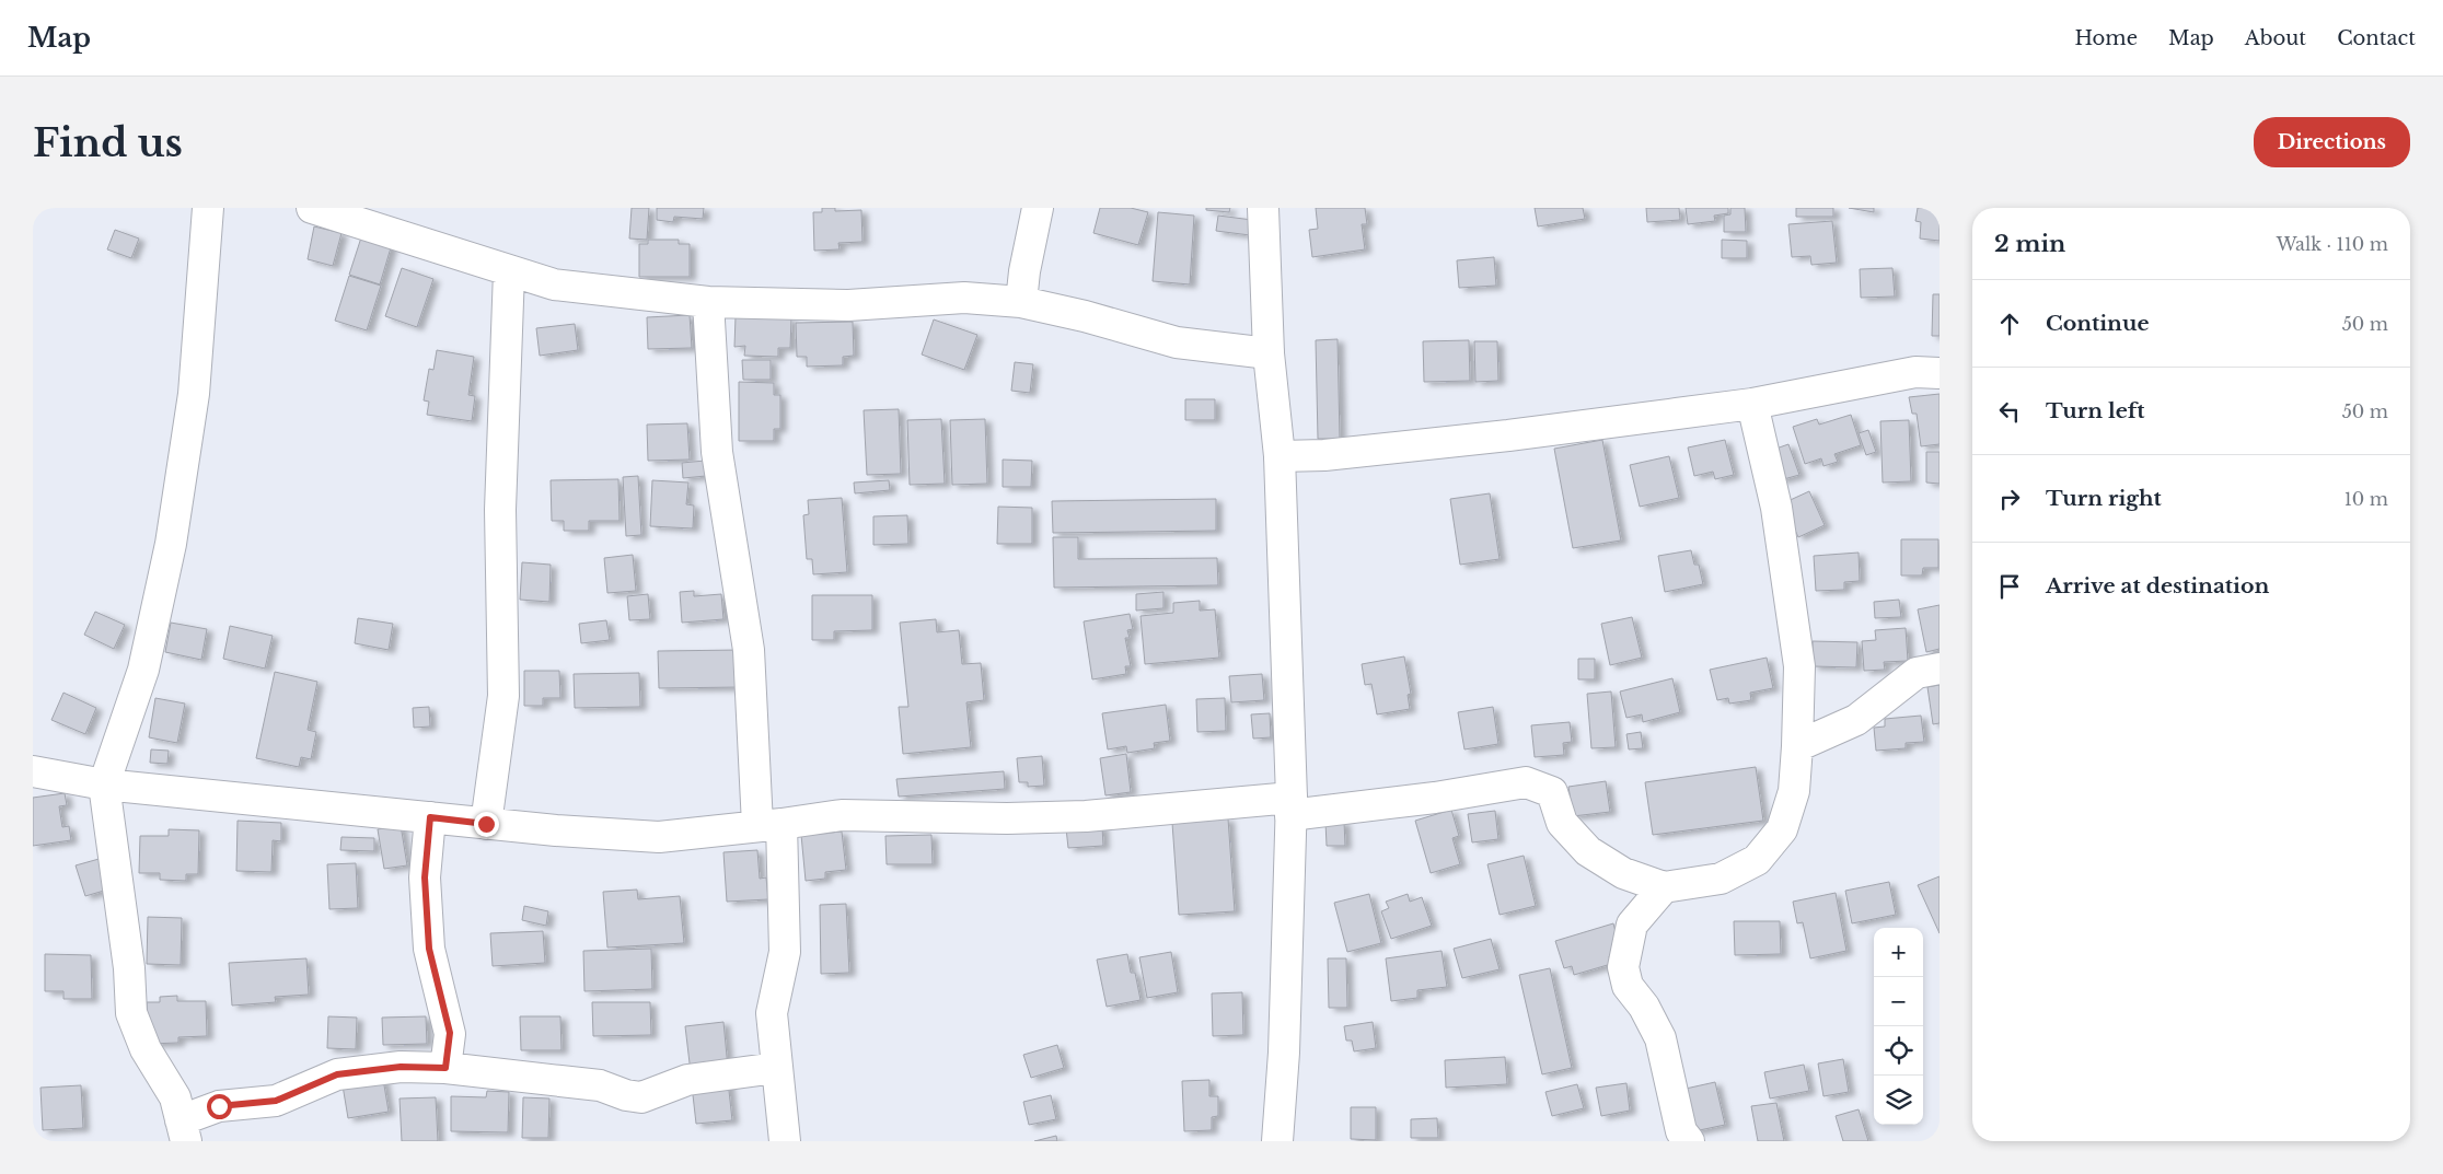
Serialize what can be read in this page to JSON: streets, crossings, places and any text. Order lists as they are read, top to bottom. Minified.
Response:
{"page":{"header":"Map","nav":["Home","Map","About","Contact"],"buttons":"Directions","title":"Find us","heading":["2 min","Walk · 110 m"],"list":[["Continue","50 m"],["Turn left","50 m"],["Turn right","10 m"],"Arrive at destination"],"map_buttons":["+","−"]}}
